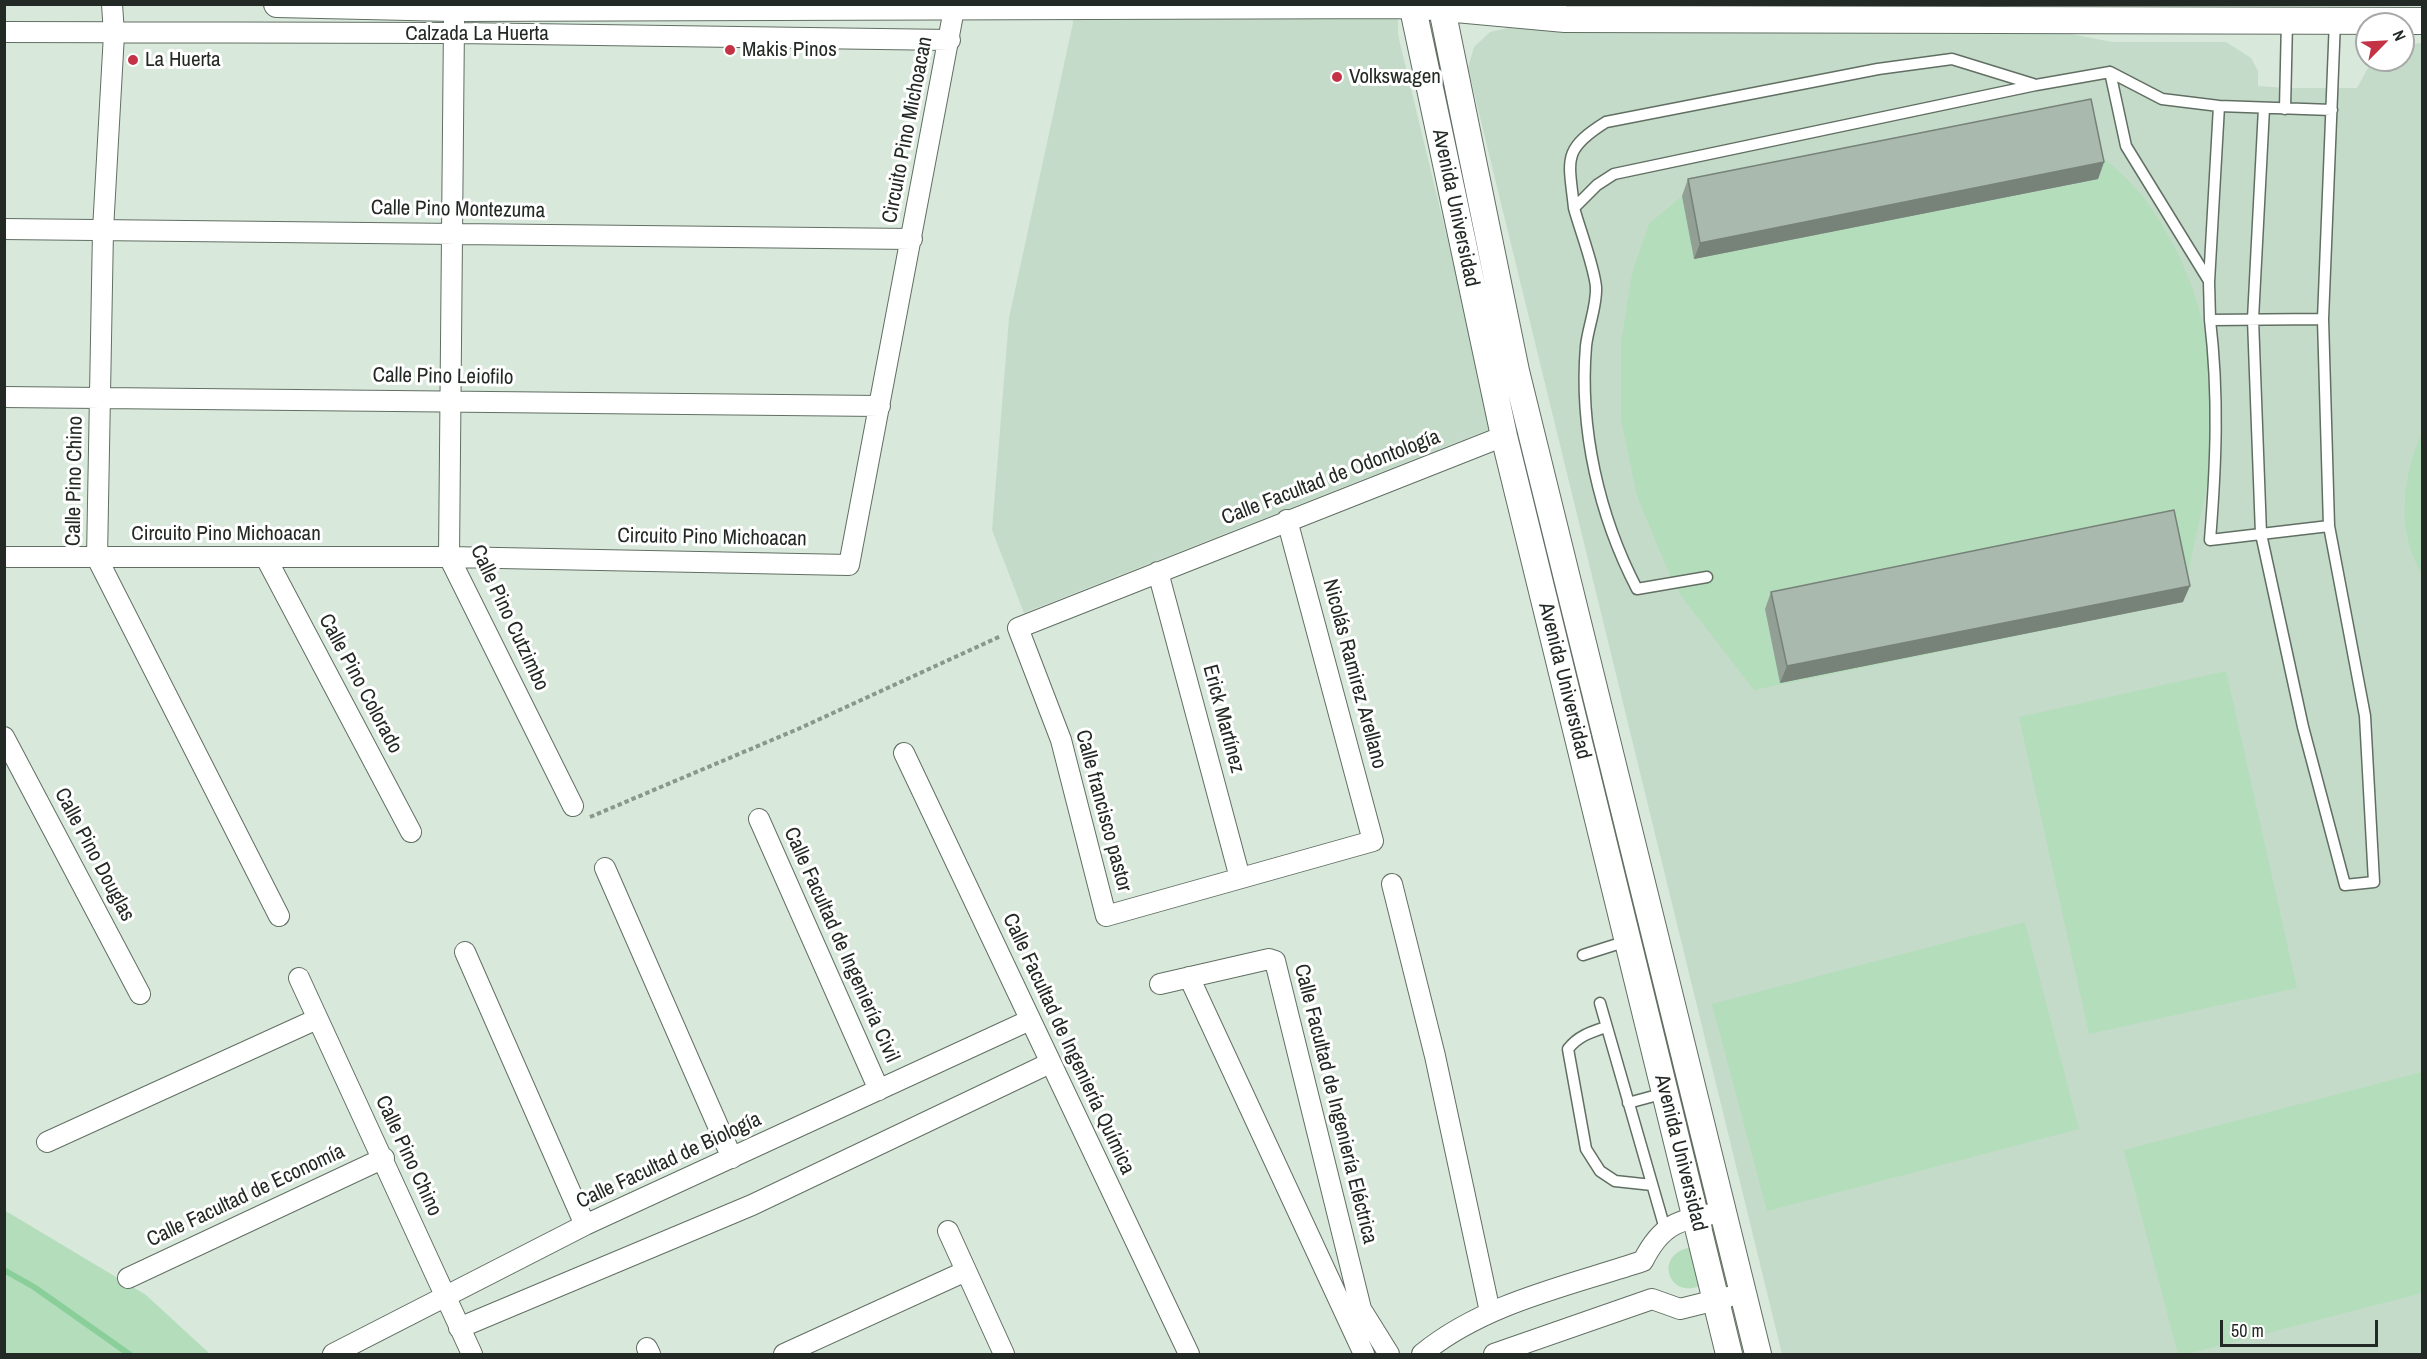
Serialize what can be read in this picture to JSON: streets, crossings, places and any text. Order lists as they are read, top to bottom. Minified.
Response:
{"streets":{"street":["Calzada La Huerta","Circuito Pino Michoacan","Avenida Universidad","Calle Pino Montezuma","Calle Pino Leiofilo","Calle Facultad de Odontología","Calle Pino Chino","Calle Pino Cutzimbo","Nicolás Ramirez Arellano","Calle Pino Colorado","Erick Martínez","Calle francisco pastor","Calle Pino Douglas","Calle Facultad de Ingeniería Civil","Calle Facultad de Ingenierίa Quίmica","Calle Facultad de Ingeniería Eléctrica","Calle Facultad de Biología","Calle Facultad de Economía"]},"crossings":[["Calzada La Huerta","Circuito Pino Michoacan"],["Calzada La Huerta","Avenida Universidad"],["Calzada La Huerta","Calle Pino Chino"],["Calzada La Huerta","Calle Pino Cutzimbo"],["Circuito Pino Michoacan","Calle Pino Montezuma"],["Circuito Pino Michoacan","Calle Pino Leiofilo"],["Circuito Pino Michoacan","Calle Pino Chino"],["Circuito Pino Michoacan","Calle Pino Cutzimbo"],["Circuito Pino Michoacan","Calle Pino Colorado"],["Avenida Universidad","Calle Facultad de Odontología"],["Calle Pino Montezuma","Calle Pino Chino"],["Calle Pino Montezuma","Calle Pino Cutzimbo"],["Calle Pino Leiofilo","Calle Pino Chino"],["Calle Pino Leiofilo","Calle Pino Cutzimbo"],["Calle Facultad de Odontología","Nicolás Ramirez Arellano"],["Calle Facultad de Odontología","Erick Martínez"],["Calle Facultad de Odontología","Calle francisco pastor"],["Calle Pino Chino","Calle Facultad de Biología"],["Calle Pino Chino","Calle Facultad de Economía"],["Nicolás Ramirez Arellano","Calle francisco pastor"],["Erick Martínez","Calle francisco pastor"],["Calle Facultad de Ingeniería Civil","Calle Facultad de Biología"],["Calle Facultad de Ingenierίa Quίmica","Calle Facultad de Biología"]],"places":["Makis Pinos","La Huerta","Volkswagen"],"scale_bar":"50 m","north":"top right"}
